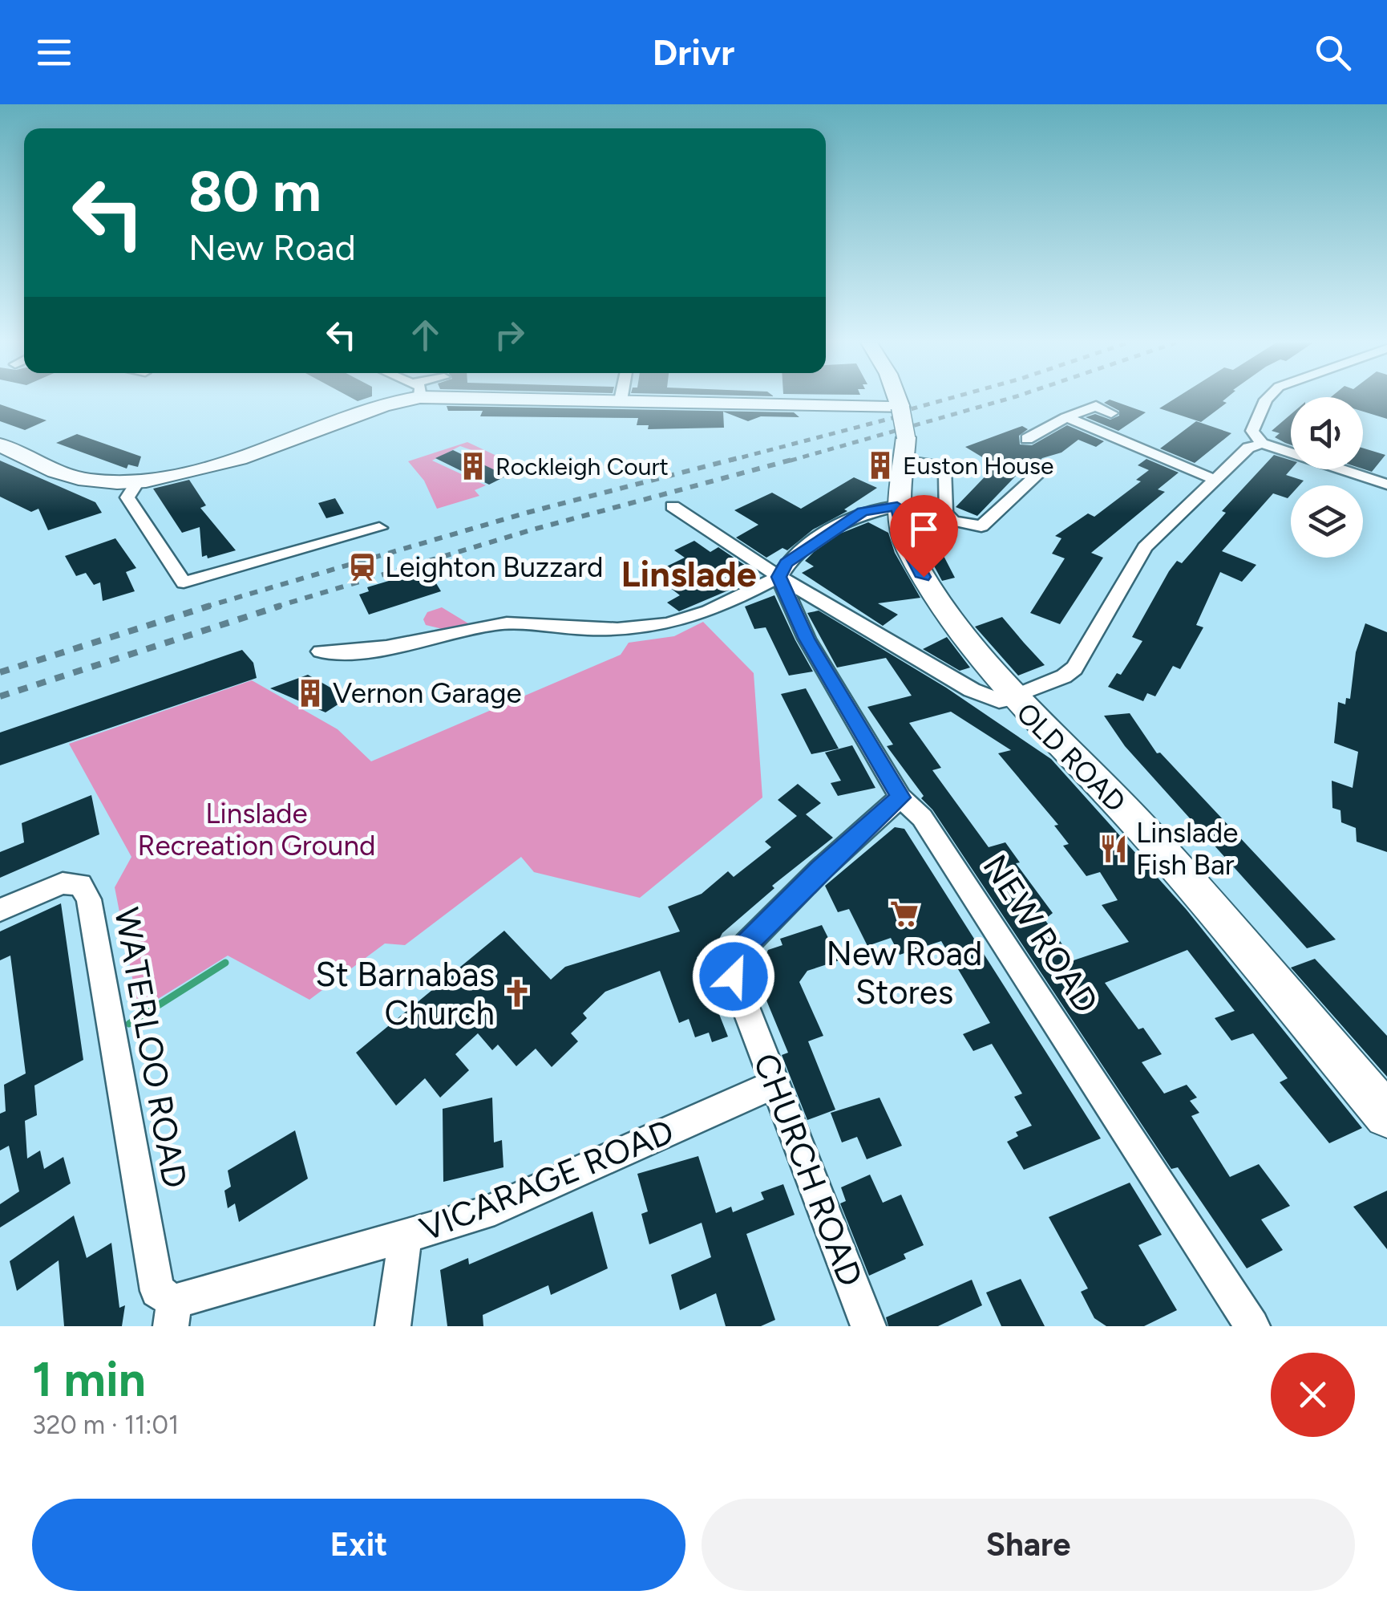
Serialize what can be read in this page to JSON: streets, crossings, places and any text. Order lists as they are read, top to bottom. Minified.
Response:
{"streets":{"street":["OLD ROAD","NEW ROAD","WATERLOO ROAD","CHURCH ROAD","VICARAGE ROAD"]},"crossings":[["OLD ROAD","NEW ROAD"],["NEW ROAD","CHURCH ROAD"],["WATERLOO ROAD","VICARAGE ROAD"],["CHURCH ROAD","VICARAGE ROAD"]],"districts":["Linslade"],"parks":["Linslade Recreation Ground"],"places":{"building":["Euston House","Rockleigh Court","Vernon Garage"],"station":["Leighton Buzzard"],"restaurant":["Linslade Fish Bar"],"supermarket":["New Road Stores"],"church":["St Barnabas Church"]},"page":{"header":"Drivr","turn":["80 m","New Road"],"heading":["1 min","320 m · 11:01"],"buttons":["Exit","Share"]}}
